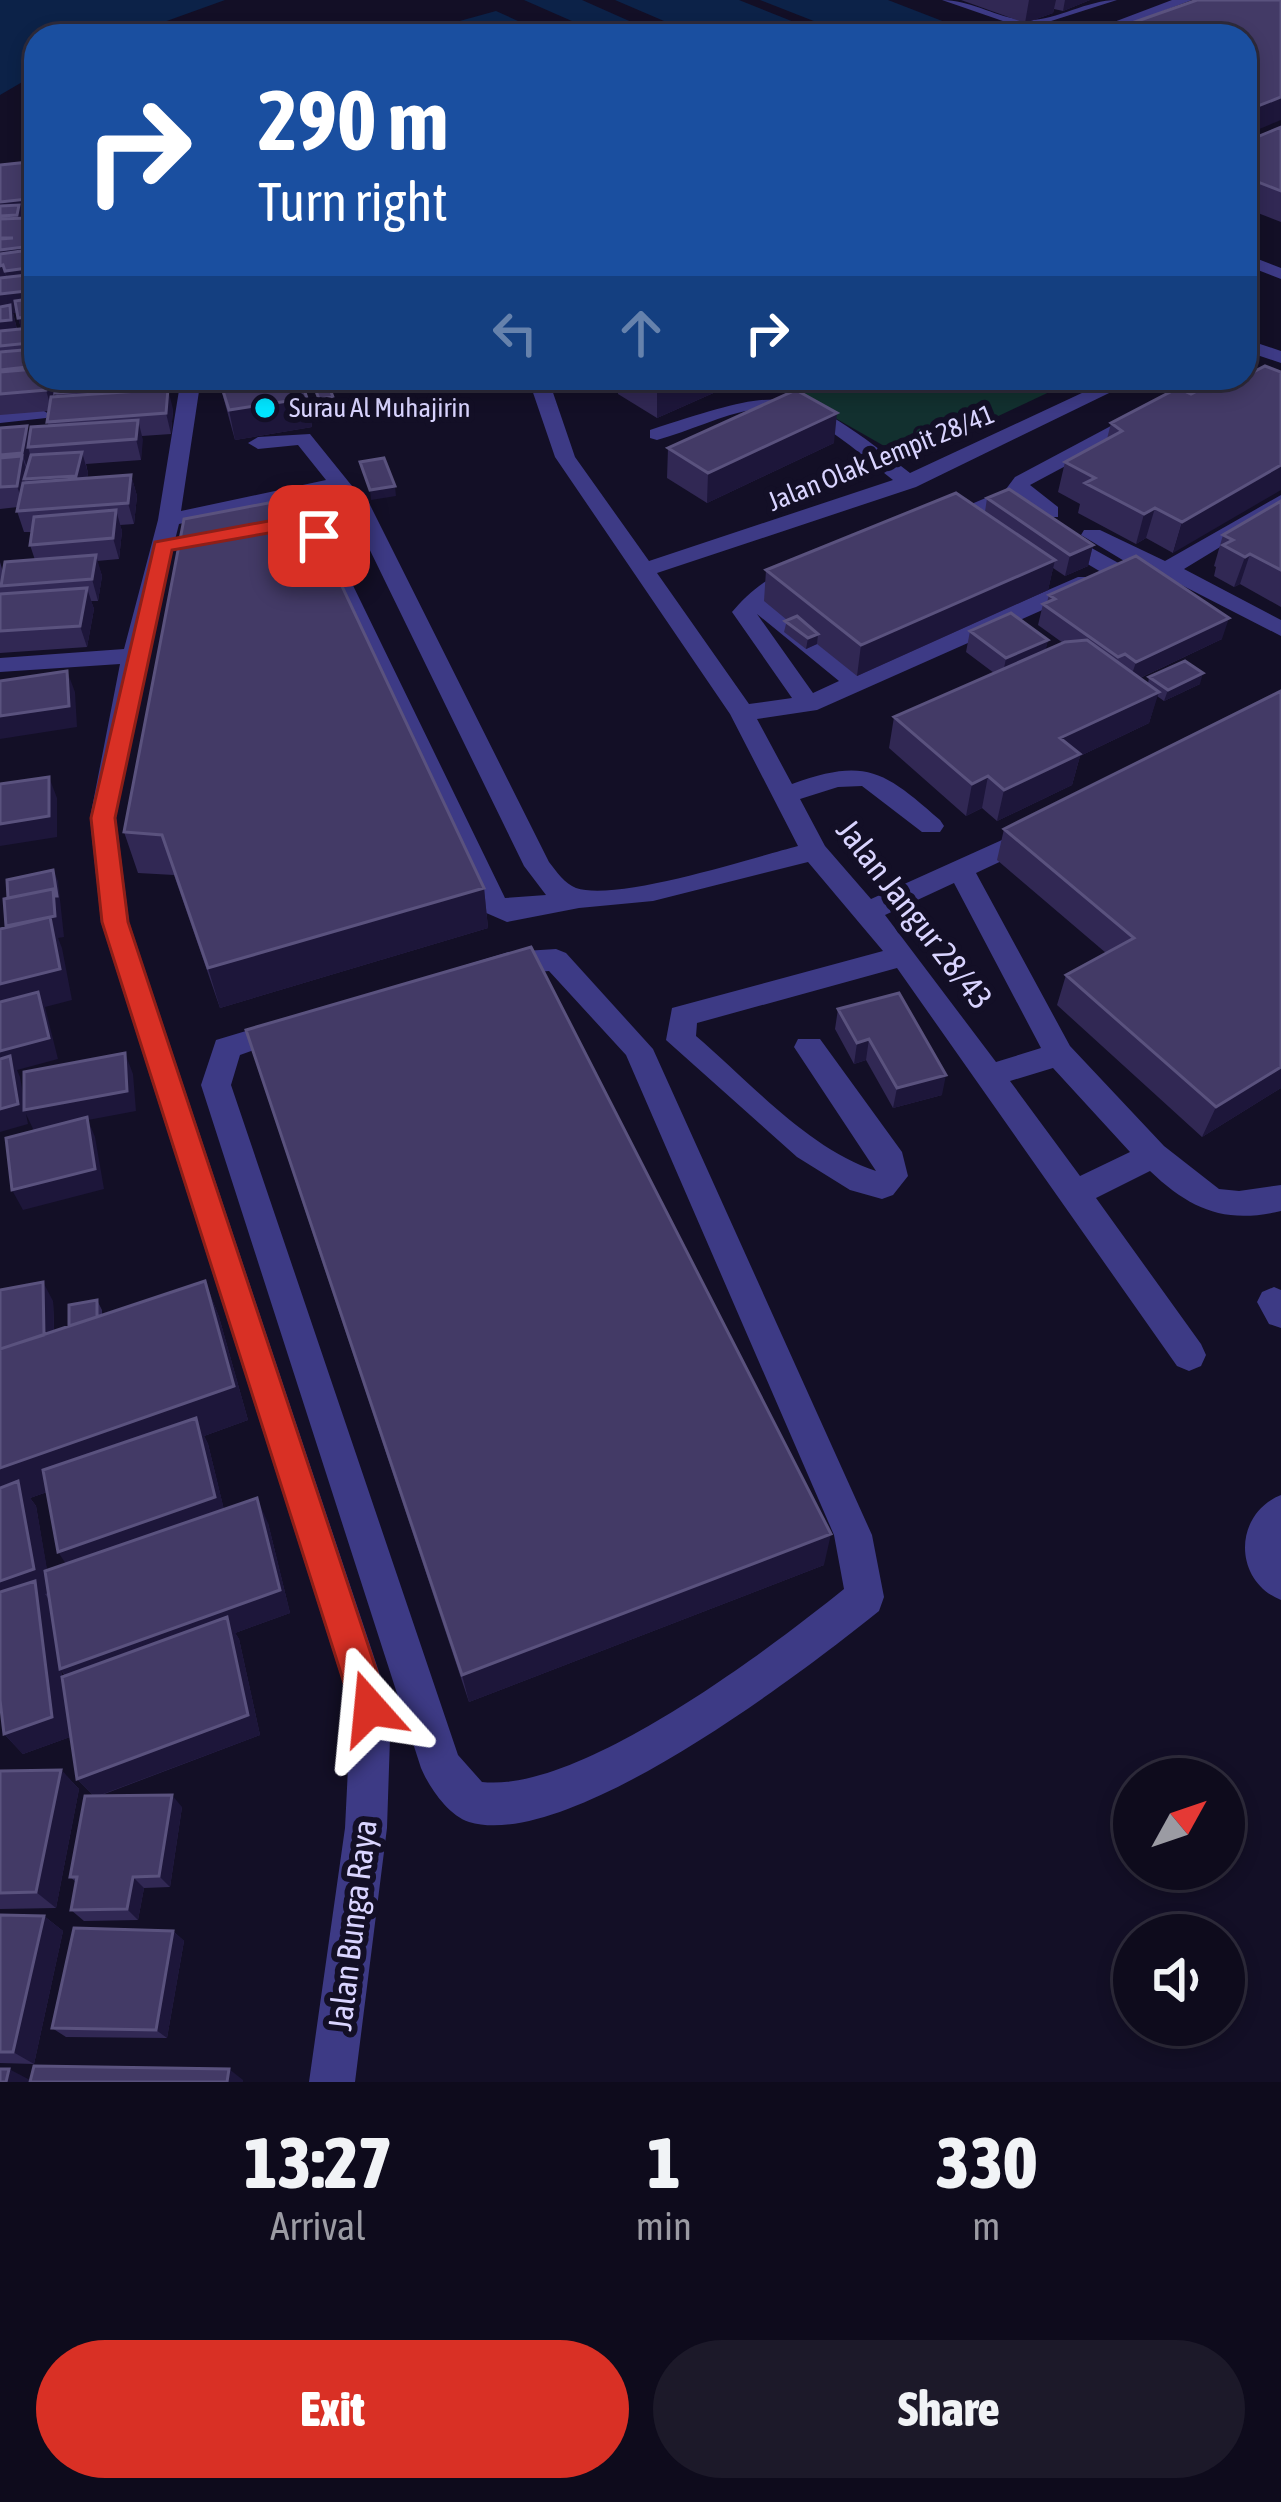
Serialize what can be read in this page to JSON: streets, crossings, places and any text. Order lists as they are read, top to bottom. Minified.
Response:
{"streets":{"street":["Jalan Olak Lempit 28/41","Jalan Jangur 28/43","Jalan Bunga Raya"]},"crossings":[["Jalan Olak Lempit 28/41","Jalan Jangur 28/43"]],"places":["Surau Al Muhajirin"],"north":"top right","page":{"turn":["290 m","Turn right"],"eta":["13:27","Arrival","1","min","330","m"],"buttons":["Exit","Share"]}}
